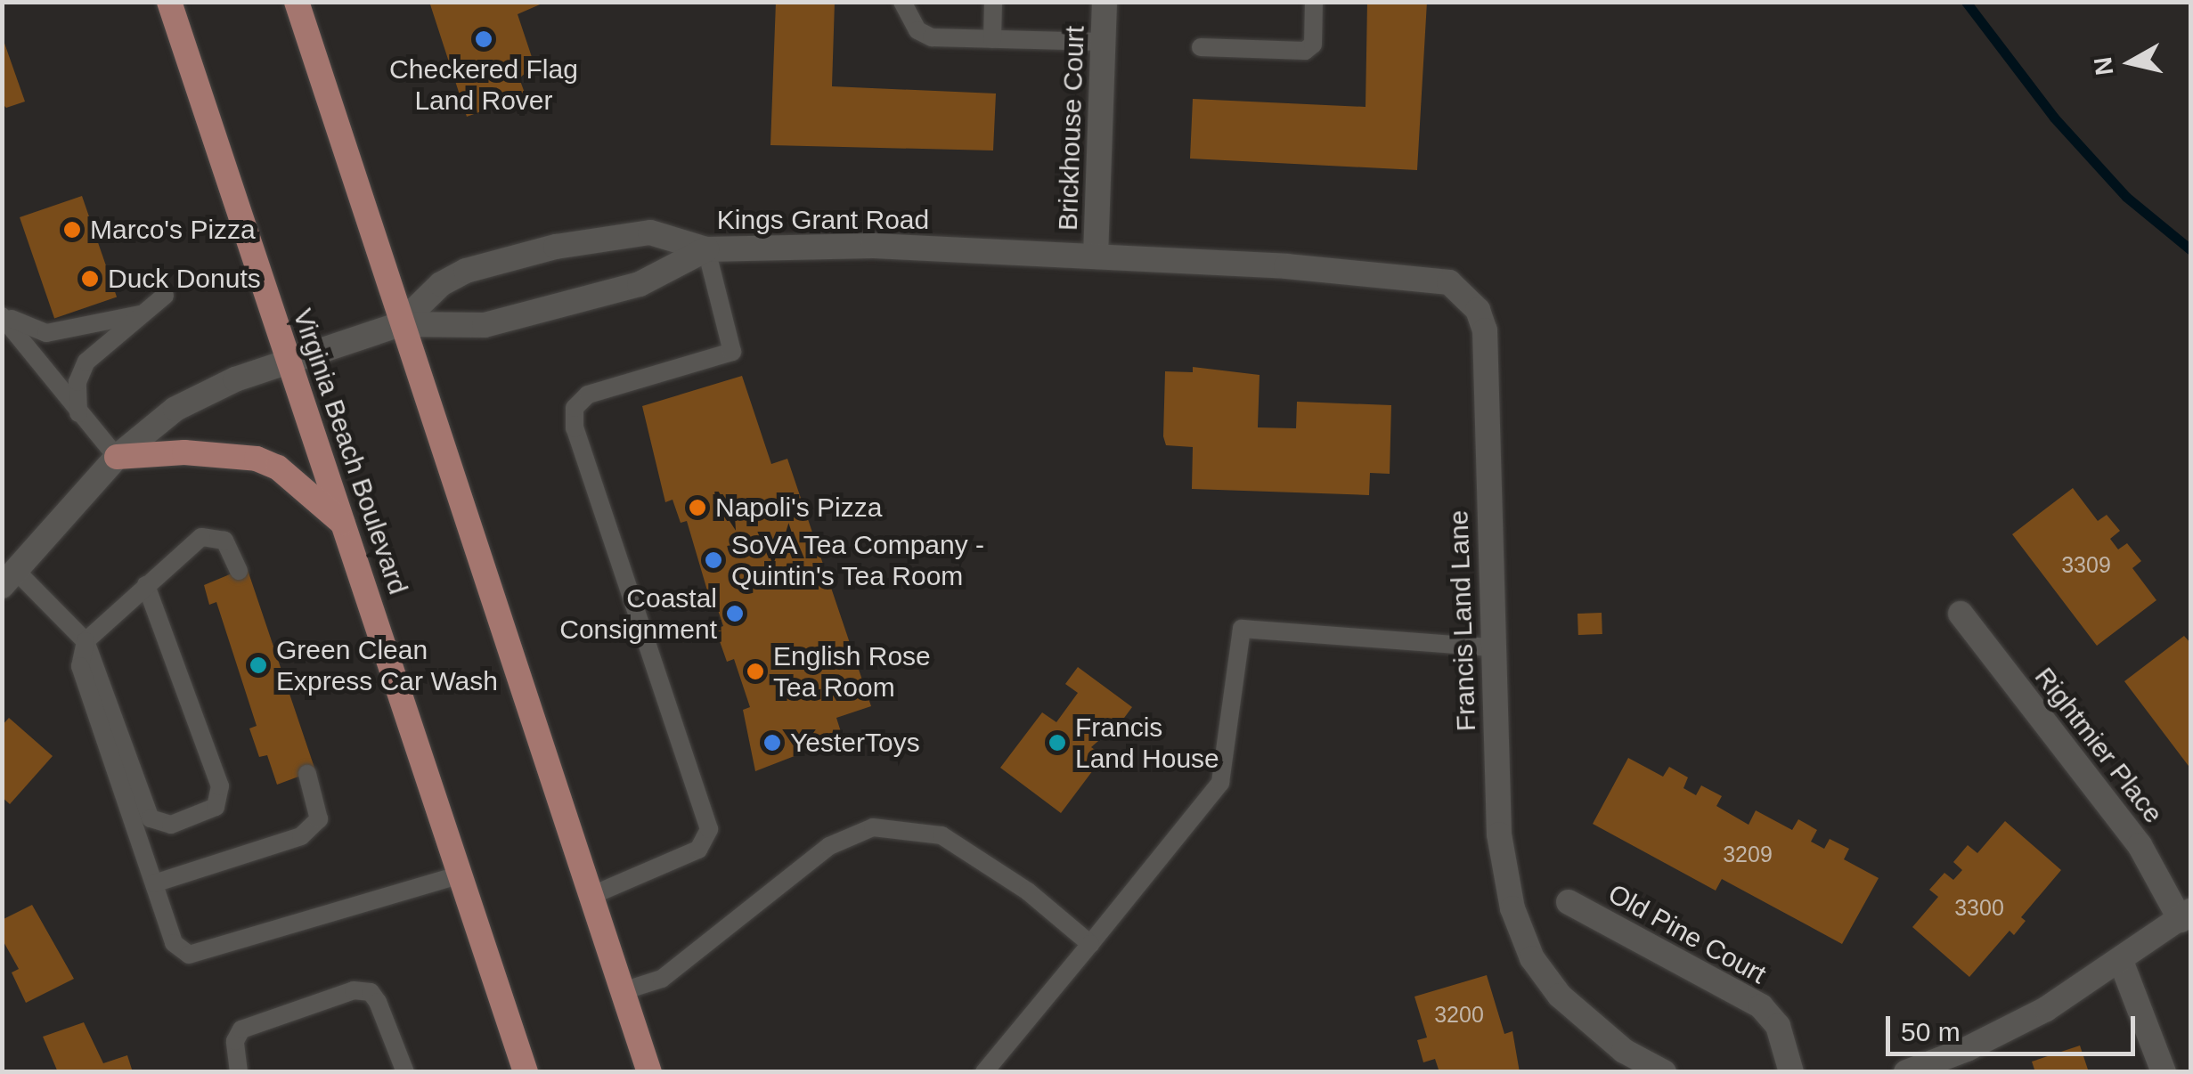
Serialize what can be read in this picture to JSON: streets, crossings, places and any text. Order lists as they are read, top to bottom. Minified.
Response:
{"streets":{"main road":["Virginia Beach Boulevard"],"street":["Brickhouse Court","Kings Grant Road","Francis Land Lane","Rightmier Place","Old Pine Court"]},"crossings":[["Brickhouse Court","Kings Grant Road"],["Kings Grant Road","Virginia Beach Boulevard"],["Kings Grant Road","Francis Land Lane"]],"places":["Checkered Flag Land Rover","Marco's Pizza","Duck Donuts","Napoli's Pizza","SoVA Tea Company - Quintin's Tea Room","Coastal Consignment","Green Clean Express Car Wash","English Rose Tea Room","YesterToys","Francis Land House"],"house_numbers":["3309","3209","3300","3200"],"scale_bar":"50 m","north":"left"}
